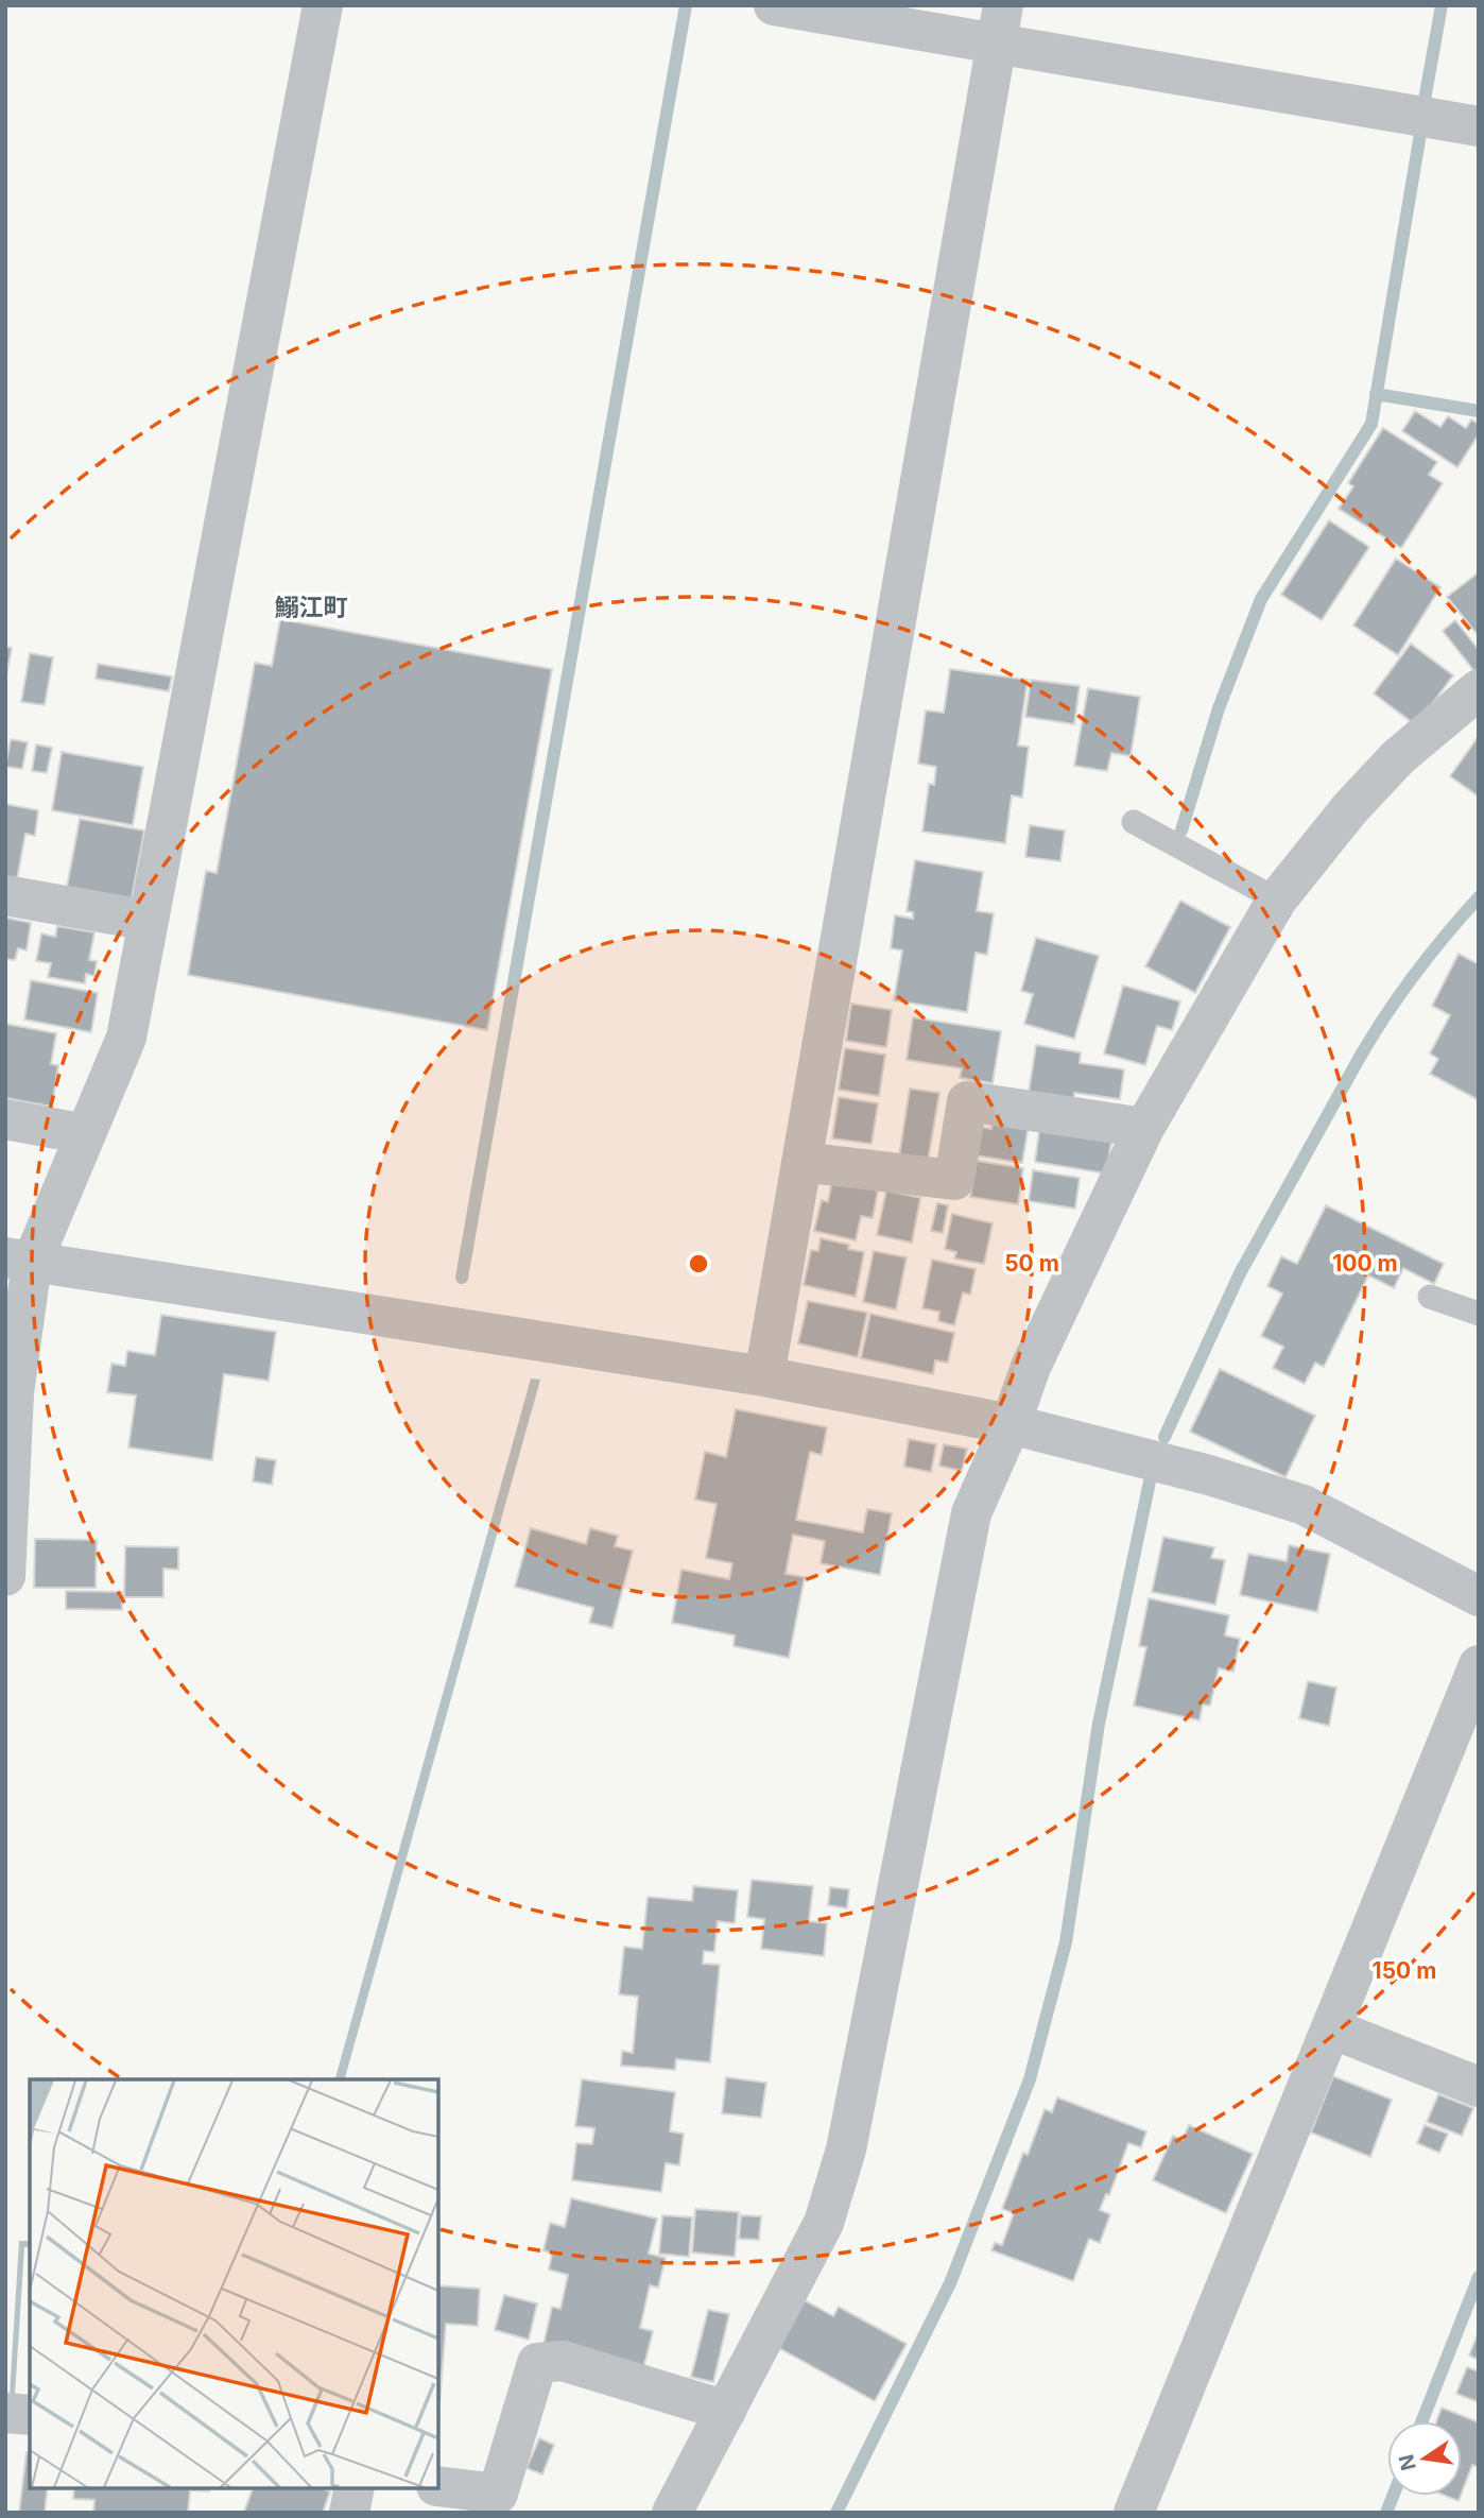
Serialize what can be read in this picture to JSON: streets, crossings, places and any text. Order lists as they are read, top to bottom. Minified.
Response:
{"districts":["鰯江町"],"north":"left","rings":["50 m","100 m","150 m"]}
